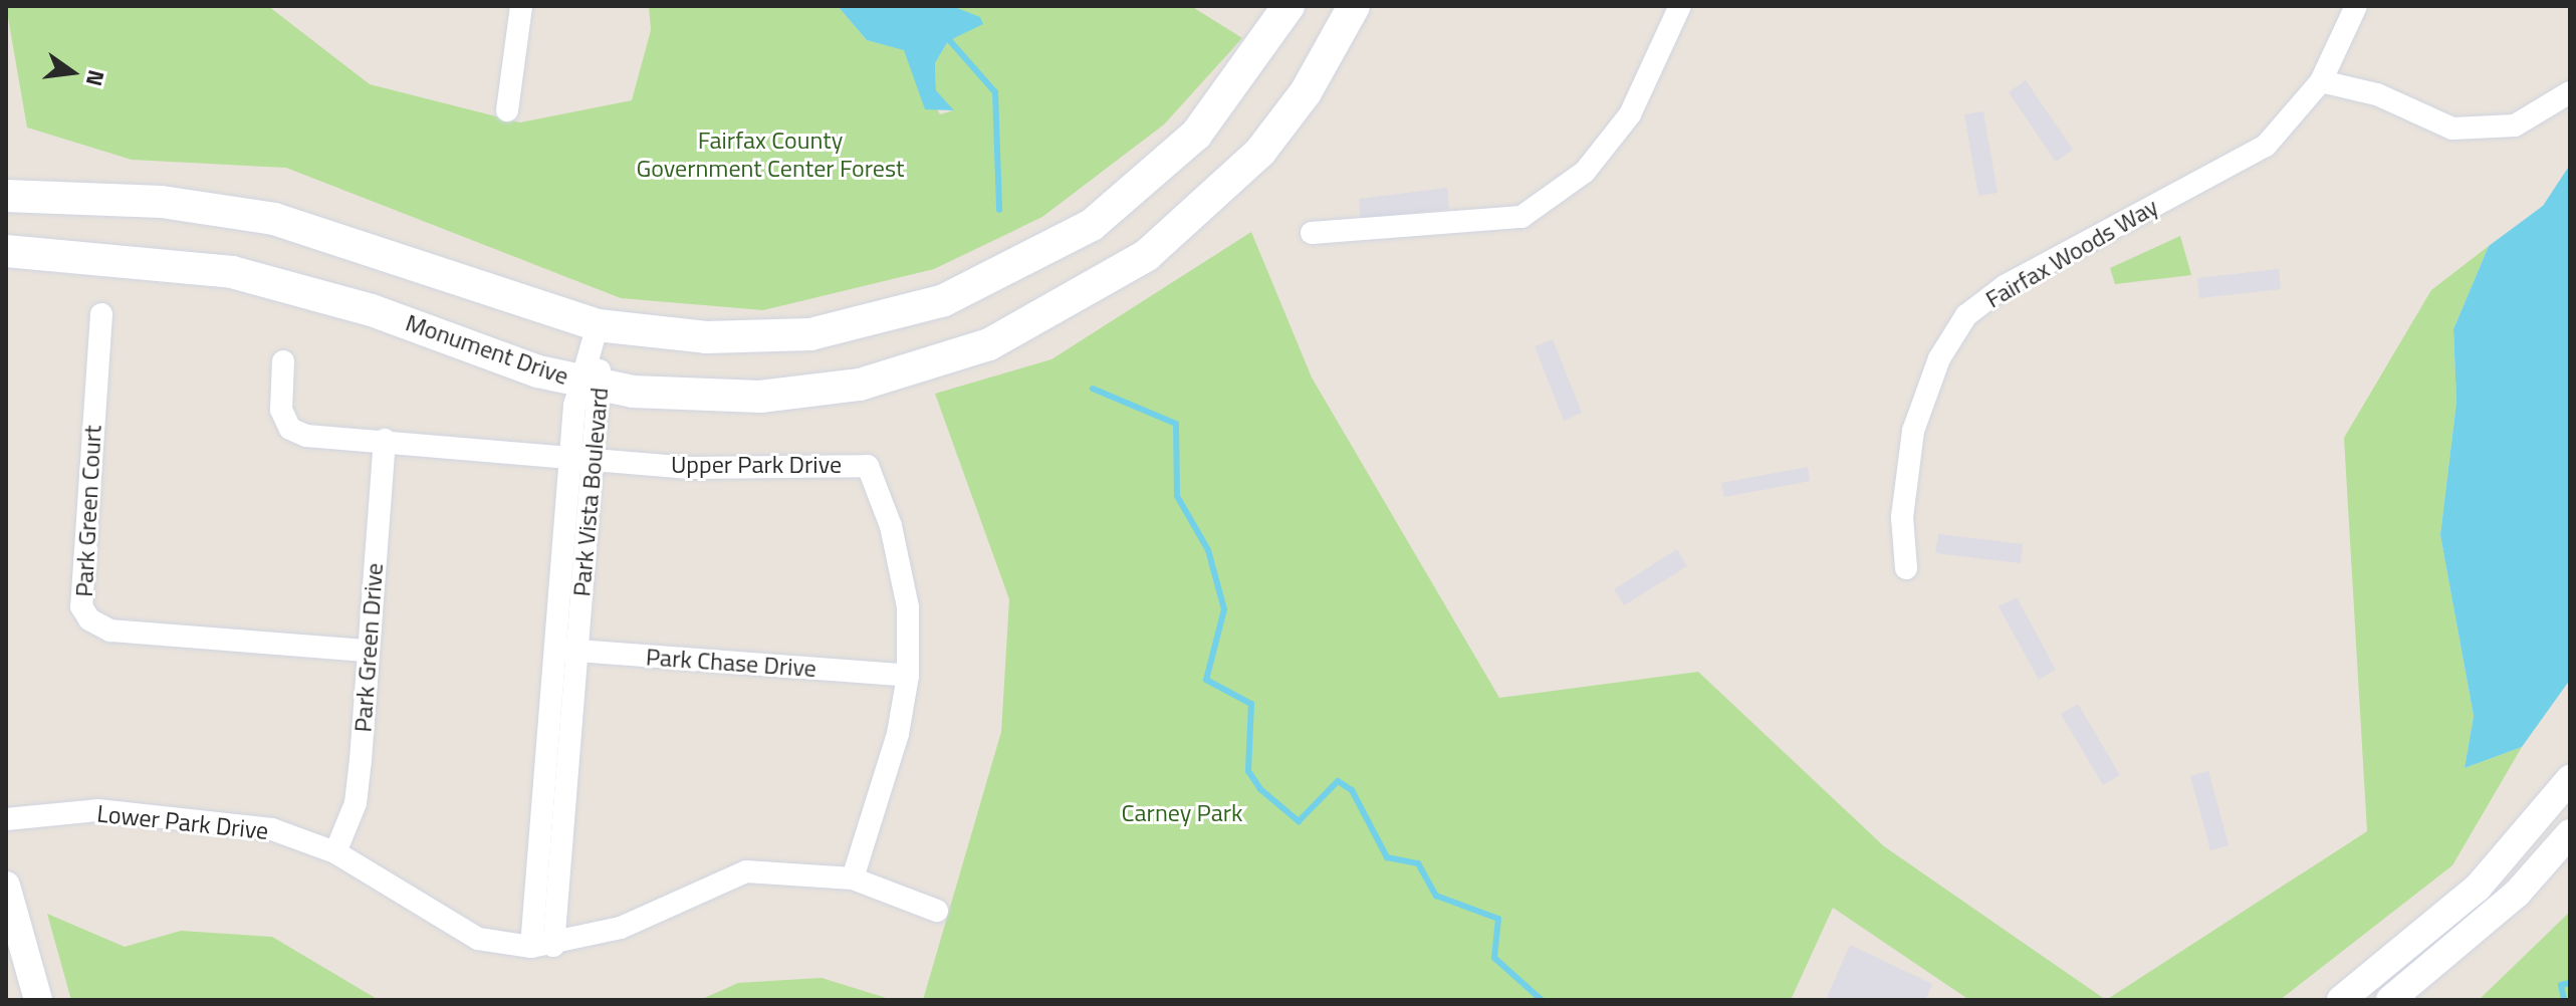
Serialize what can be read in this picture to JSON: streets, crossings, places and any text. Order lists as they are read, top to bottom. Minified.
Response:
{"streets":{"main road":["Monument Drive"],"street":["Fairfax Woods Way","Upper Park Drive","Park Vista Boulevard","Park Green Court","Park Green Drive","Park Chase Drive","Lower Park Drive"]},"crossings":[["Monument Drive","Park Vista Boulevard"],["Upper Park Drive","Park Vista Boulevard"],["Upper Park Drive","Park Green Drive"],["Upper Park Drive","Park Chase Drive"],["Upper Park Drive","Lower Park Drive"],["Park Vista Boulevard","Park Chase Drive"],["Park Vista Boulevard","Lower Park Drive"],["Park Green Court","Park Green Drive"],["Park Green Drive","Lower Park Drive"]],"parks":["Fairfax County Government Center Forest","Carney Park"],"north":"right"}
